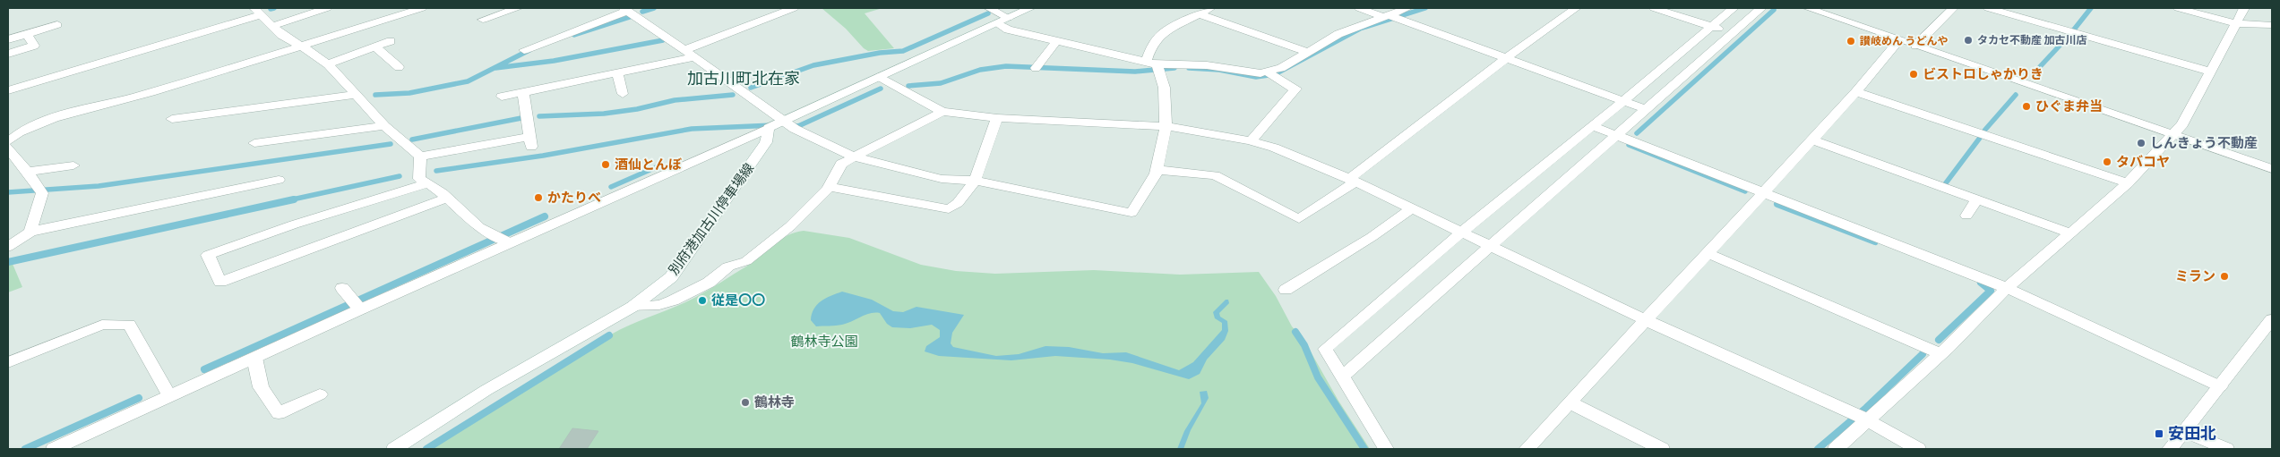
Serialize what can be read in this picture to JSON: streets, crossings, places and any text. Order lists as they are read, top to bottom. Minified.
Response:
{"streets":{"street":["別府港加古川停車場線"]},"districts":["加古川町北在家"],"parks":["鶴林寺公園"],"places":{"other":["タカセ不動産 加古川店","讃岐めん うどんや","ビストロしゃかりき","ひぐま弁当","しんきょう不動産","タバコヤ","酒仙とんぼ","かたりべ","ミラン","従是〇〇","鶴林寺"],"transit":["安田北"]}}
